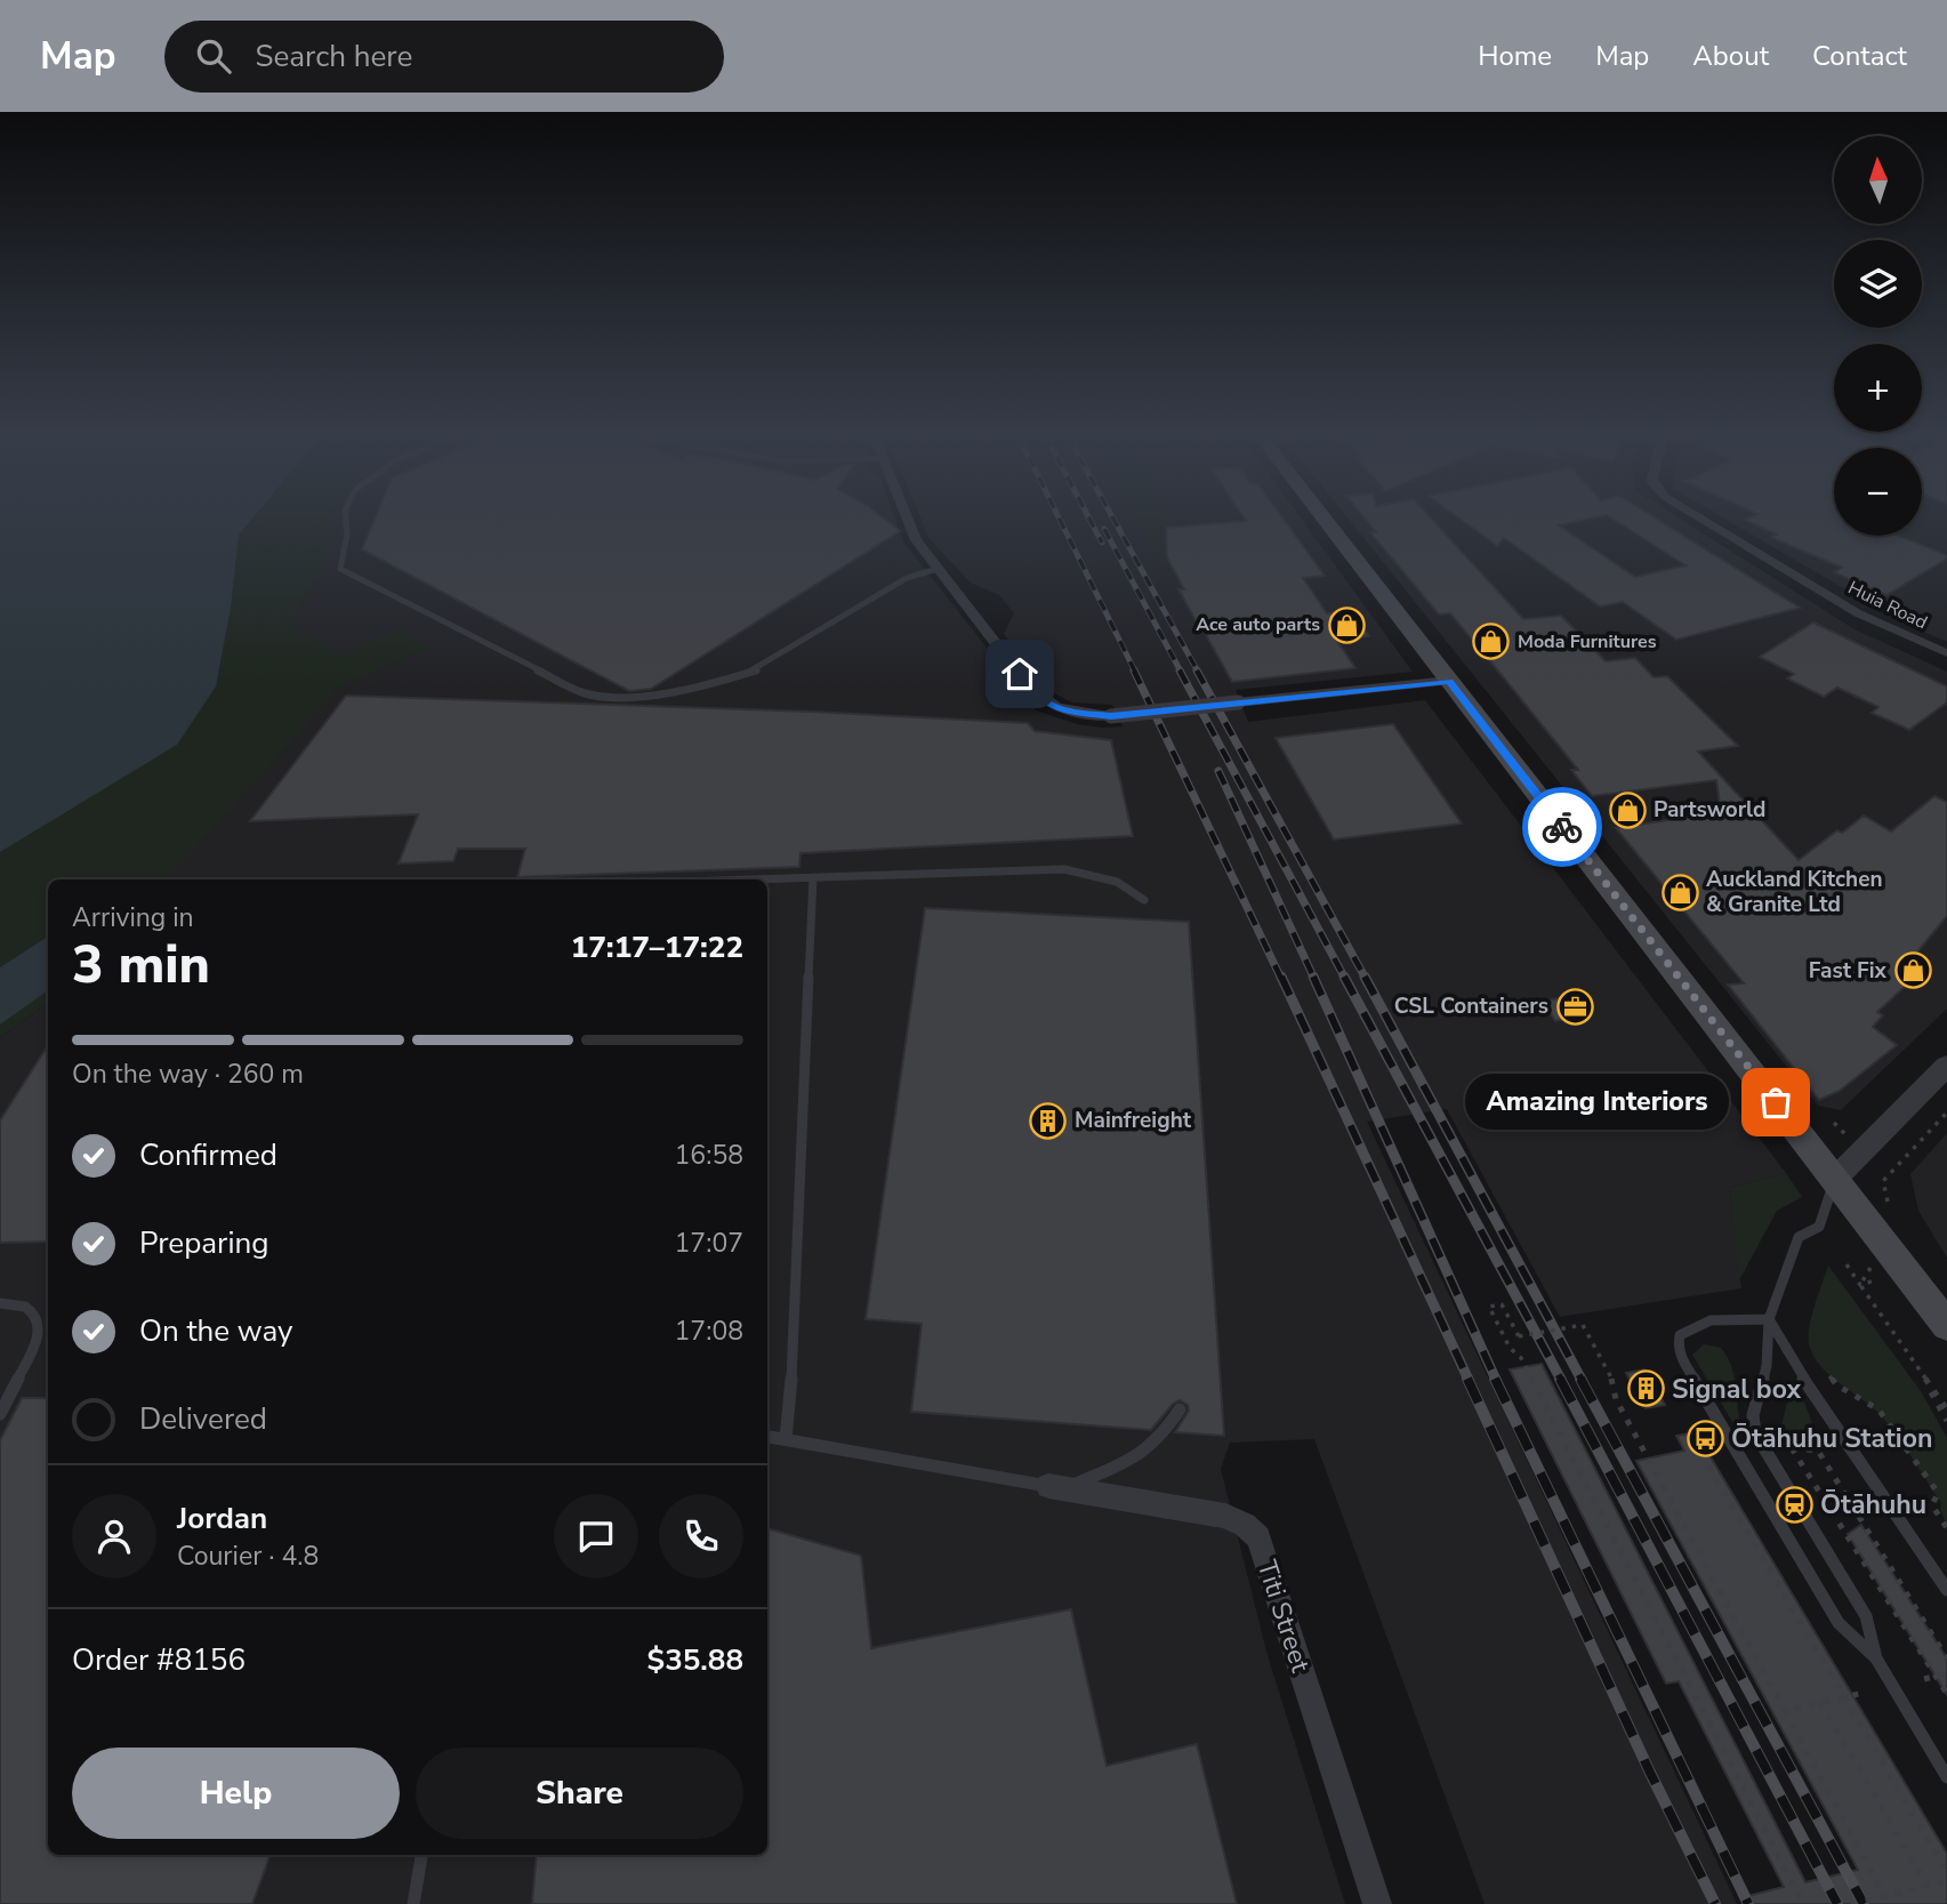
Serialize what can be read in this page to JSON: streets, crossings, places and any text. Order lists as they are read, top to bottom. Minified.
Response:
{"streets":{"street":["Huia Road","Titi Street"]},"places":{"shop":["Ace auto parts","Moda Furnitures","Partsworld","Auckland Kitchen & Granite Ltd","Fast Fix"],"office":["CSL Containers"],"other":["Amazing Interiors"],"building":["Mainfreight","Signal box"],"bus stop":["Ōtāhuhu Station"],"station":["Ōtāhuhu"]},"north":"top","page":{"header":"Map","search":"Search here","nav":["Home","Map","About","Contact"],"map_buttons":["+","−"],"heading":["3 min","Arriving in","17:17–17:22"],"panel":["Jordan","Courier · 4.8","Order #8156","$35.88"],"bar":"On the way · 260 m","bubble":"Amazing Interiors","list":[["Confirmed","16:58"],["Preparing","17:07"],["On the way","17:08"],"Delivered"],"buttons":["Help","Share"]}}
